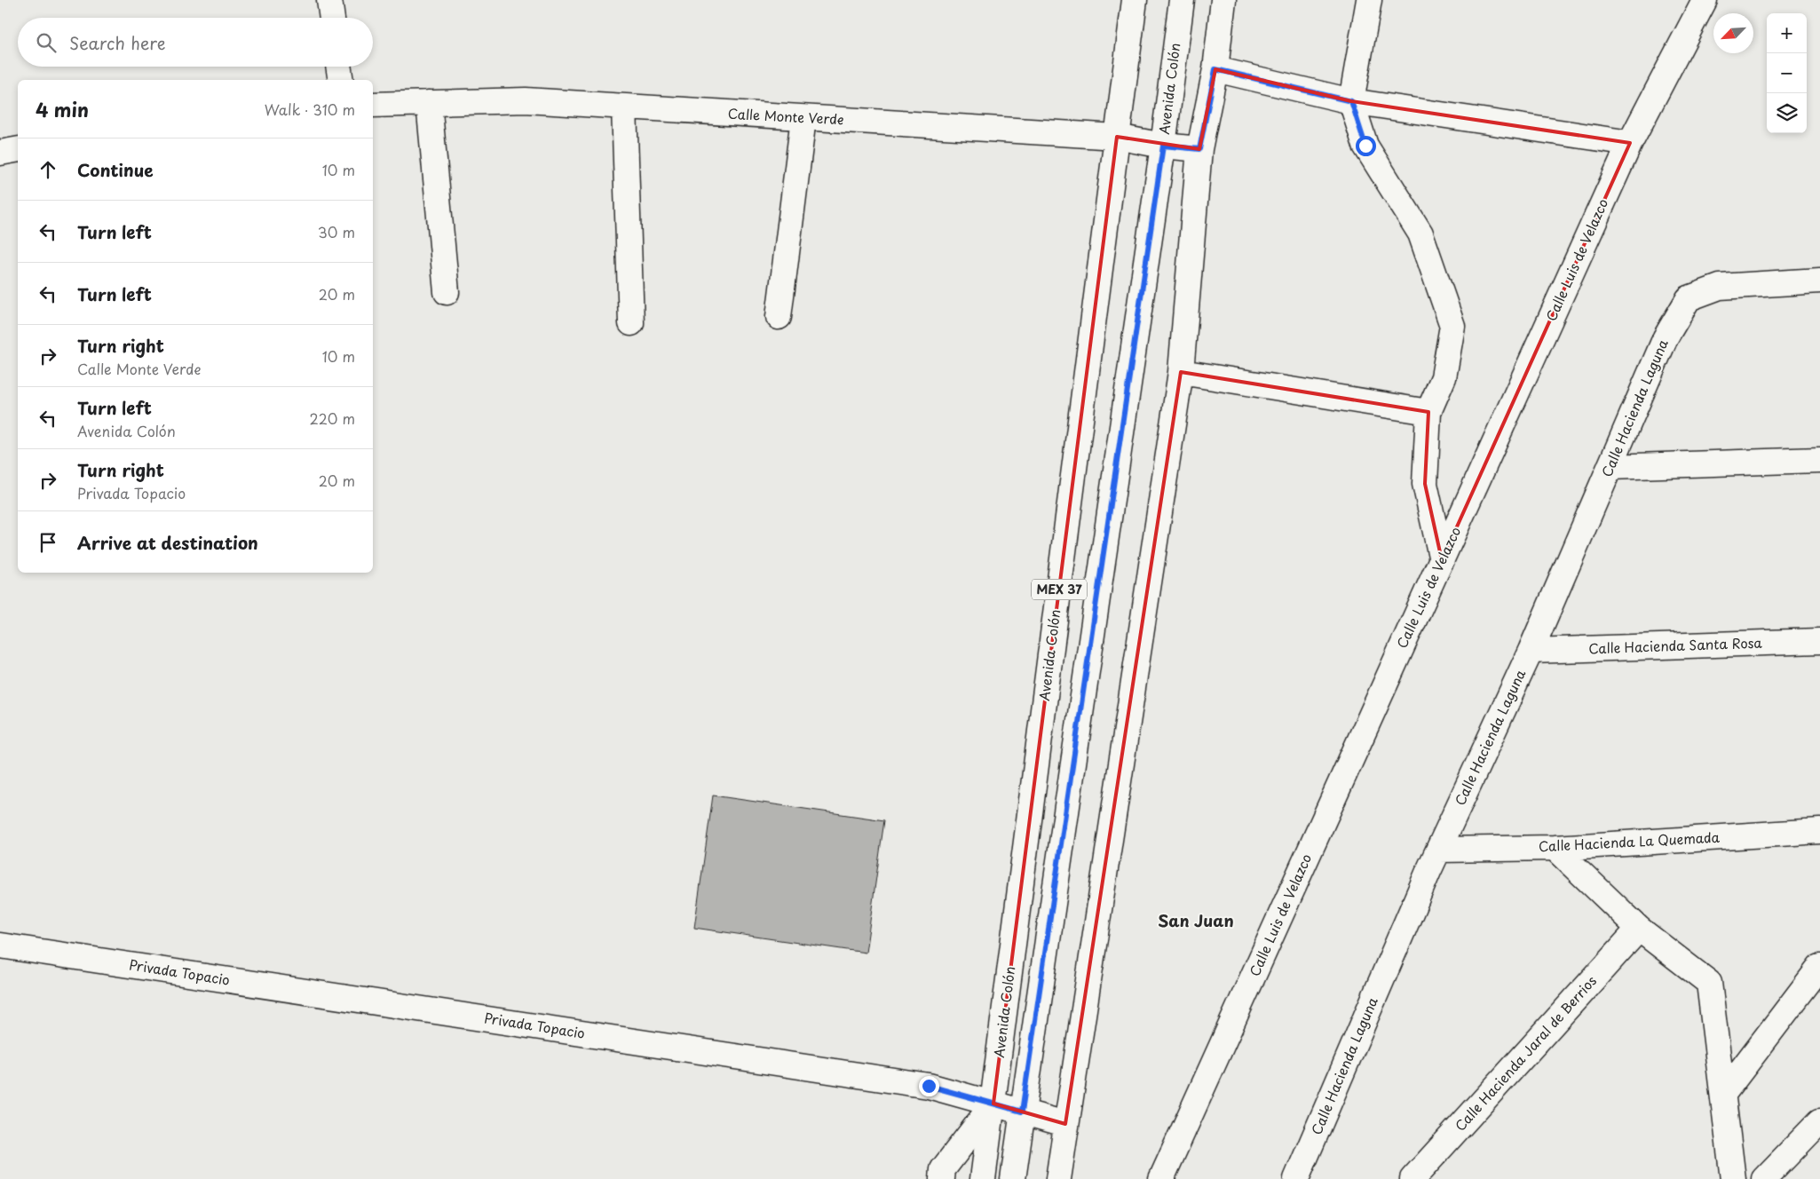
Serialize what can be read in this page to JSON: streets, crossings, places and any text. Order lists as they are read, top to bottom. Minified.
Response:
{"streets":{"street":["Avenida Colón","Calle Monte Verde","Calle Luis de Velazco","Calle Hacienda Laguna","MEX 37","Calle Hacienda Santa Rosa","Calle Hacienda La Quemada","Privada Topacio","Calle Hacienda Jaral de Berrios"]},"crossings":[["Avenida Colón","Calle Monte Verde"],["Avenida Colón","Privada Topacio"],["Calle Hacienda Laguna","Calle Hacienda Santa Rosa"],["Calle Hacienda Laguna","Calle Hacienda La Quemada"]],"districts":["San Juan"],"north":"bottom left","page":{"map_buttons":["+","−"],"search":"Search here","heading":["4 min","Walk · 310 m"],"list":[["Continue","10 m"],["Turn left","30 m"],["Turn left","20 m"],["Turn right","Calle Monte Verde","10 m"],["Turn left","Avenida Colón","220 m"],["Turn right","Privada Topacio","20 m"],"Arrive at destination"]}}
